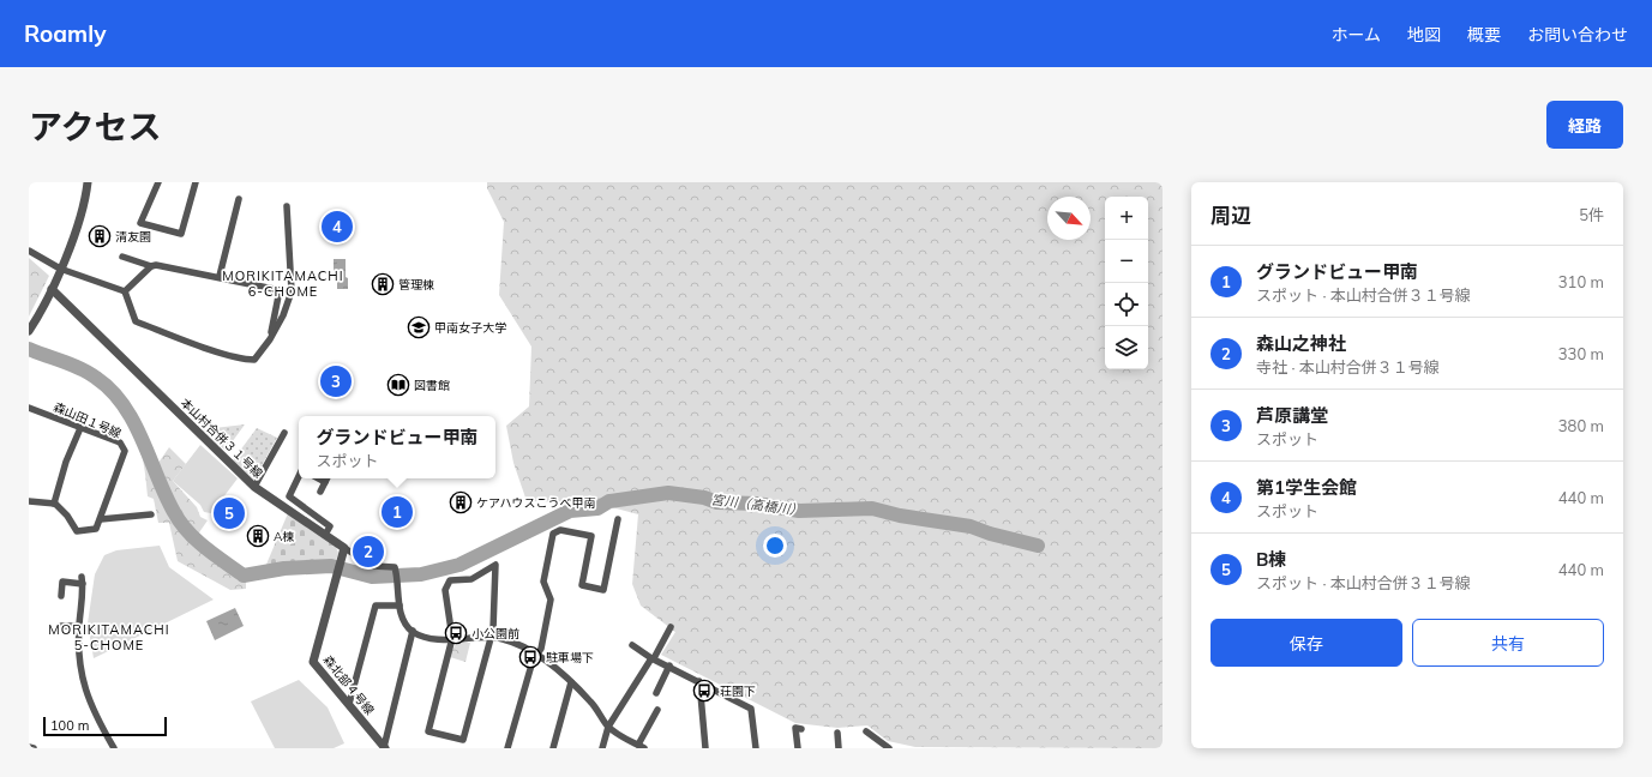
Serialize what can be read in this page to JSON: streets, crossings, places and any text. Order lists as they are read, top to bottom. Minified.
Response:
{"streets":{"street":["森山田１号線","本山村合併３１号線","森北部４号線"]},"crossings":[["本山村合併３１号線","森北部４号線"]],"districts":["MORIKITAMACHI 6-CHOME","MORIKITAMACHI 5-CHOME"],"water":["宮川（高橋川）"],"places":{"building":["清友園","管理棟","ケアハウスこうべ甲南","A棟"],"school or university":["甲南女子大学"],"library":["図書館"],"bus stop":["小公園前","駐車場下","荘園下"]},"scale_bar":"100 m","north":"bottom right","page":{"header":"Roamly","nav":["ホーム","地図","概要","お問い合わせ"],"title":"アクセス","buttons":["経路",["保存","共有"]],"heading":["周辺","5件"],"map_buttons":["+","−"],"pins":["4","3","1","5","2"],"list":[{"mark":"1","name":"グランドビュー甲南","note":"スポット · 本山村合併３１号線","value":"310 m"},{"mark":"2","name":"森山之神社","note":"寺社 · 本山村合併３１号線","value":"330 m"},{"mark":"3","name":"芦原講堂","note":"スポット","value":"380 m"},{"mark":"4","name":"第1学生会館","note":"スポット","value":"440 m"},{"mark":"5","name":"B棟","note":"スポット · 本山村合併３１号線","value":"440 m"}],"popup":["グランドビュー甲南","スポット"],"scale":"100 m"}}
